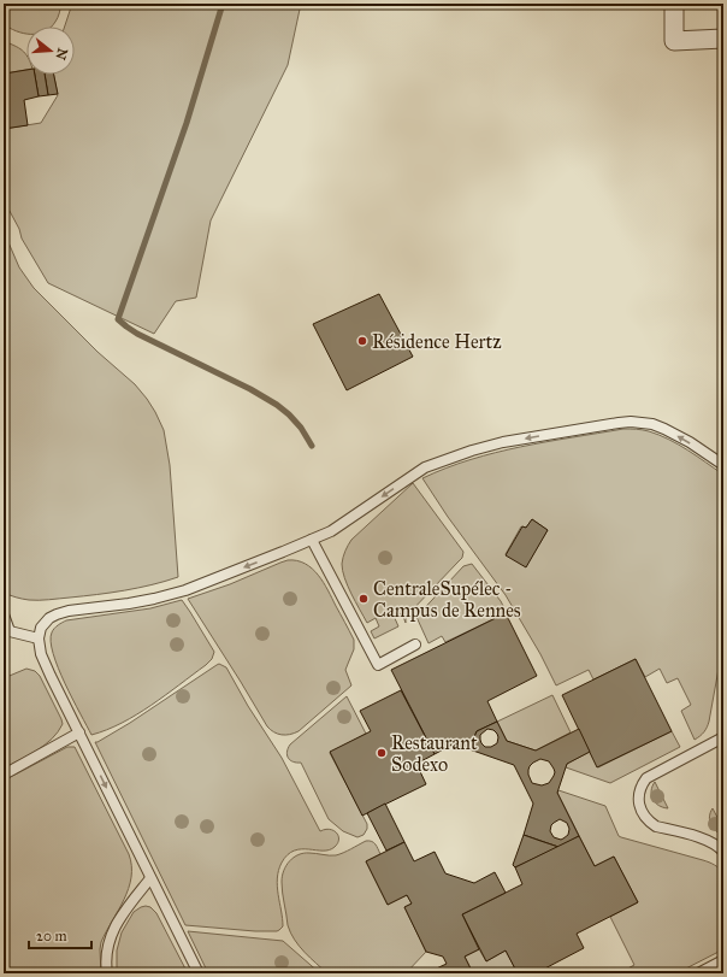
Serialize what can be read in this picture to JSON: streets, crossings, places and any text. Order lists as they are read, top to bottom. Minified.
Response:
{"places":["Résidence Hertz","CentraleSupélec - Campus de Rennes","Restaurant Sodexo"],"scale_bar":"20 m","north":"right"}
